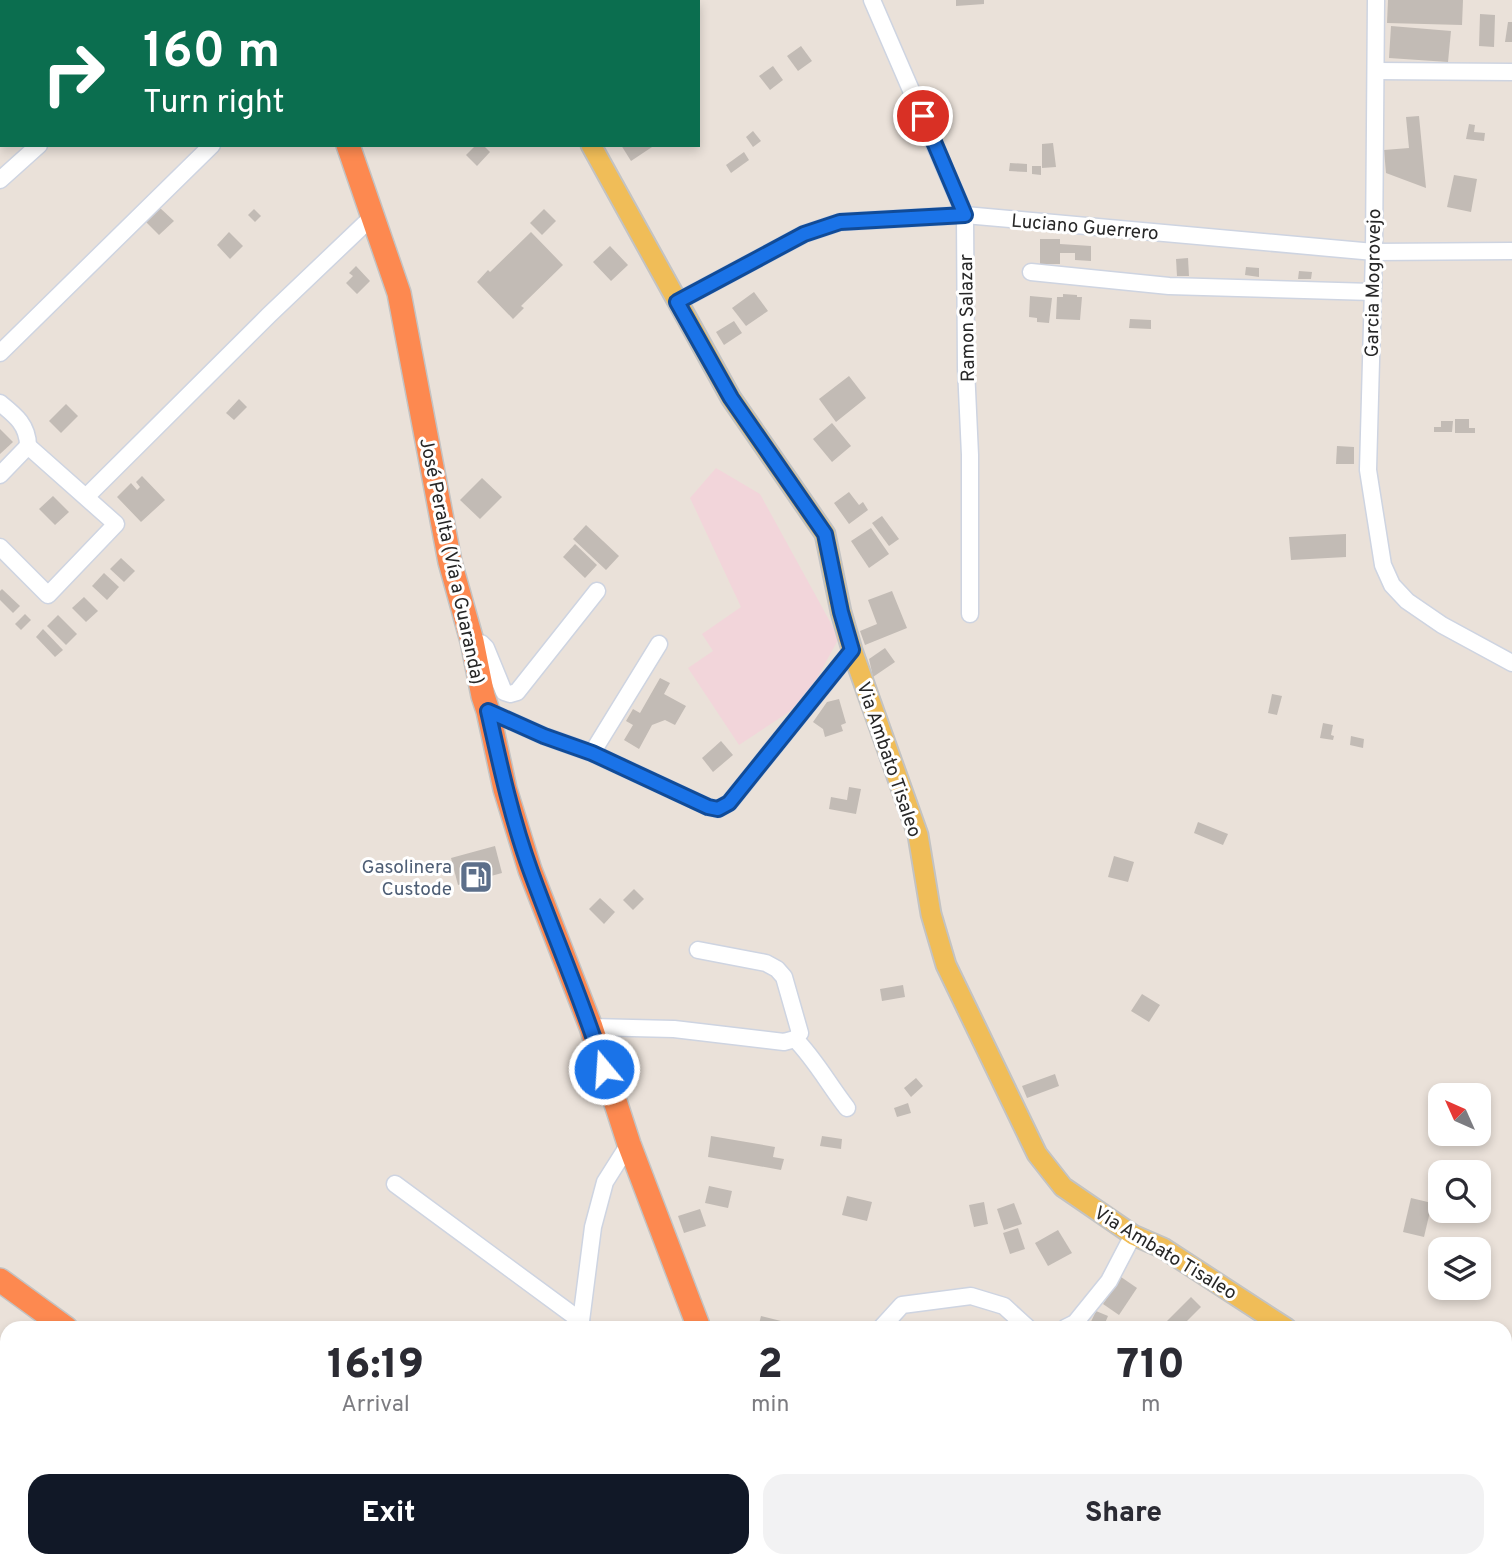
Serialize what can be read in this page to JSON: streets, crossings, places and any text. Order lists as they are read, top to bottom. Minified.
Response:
{"streets":{"highway":["José Peralta (Vía a Guaranda)"],"main road":["Via Ambato Tisaleo"],"street":["Luciano Guerrero","Garcia Mogrovejo","Ramon Salazar"]},"crossings":[["Luciano Guerrero","Garcia Mogrovejo"],["Luciano Guerrero","Ramon Salazar"],["Luciano Guerrero","Via Ambato Tisaleo"]],"places":{"fuel station":["Gasolinera Custode"]},"north":"top left","page":{"turn":["160 m","Turn right"],"eta":["16:19","Arrival","2","min","710","m"],"buttons":["Exit","Share"]}}
